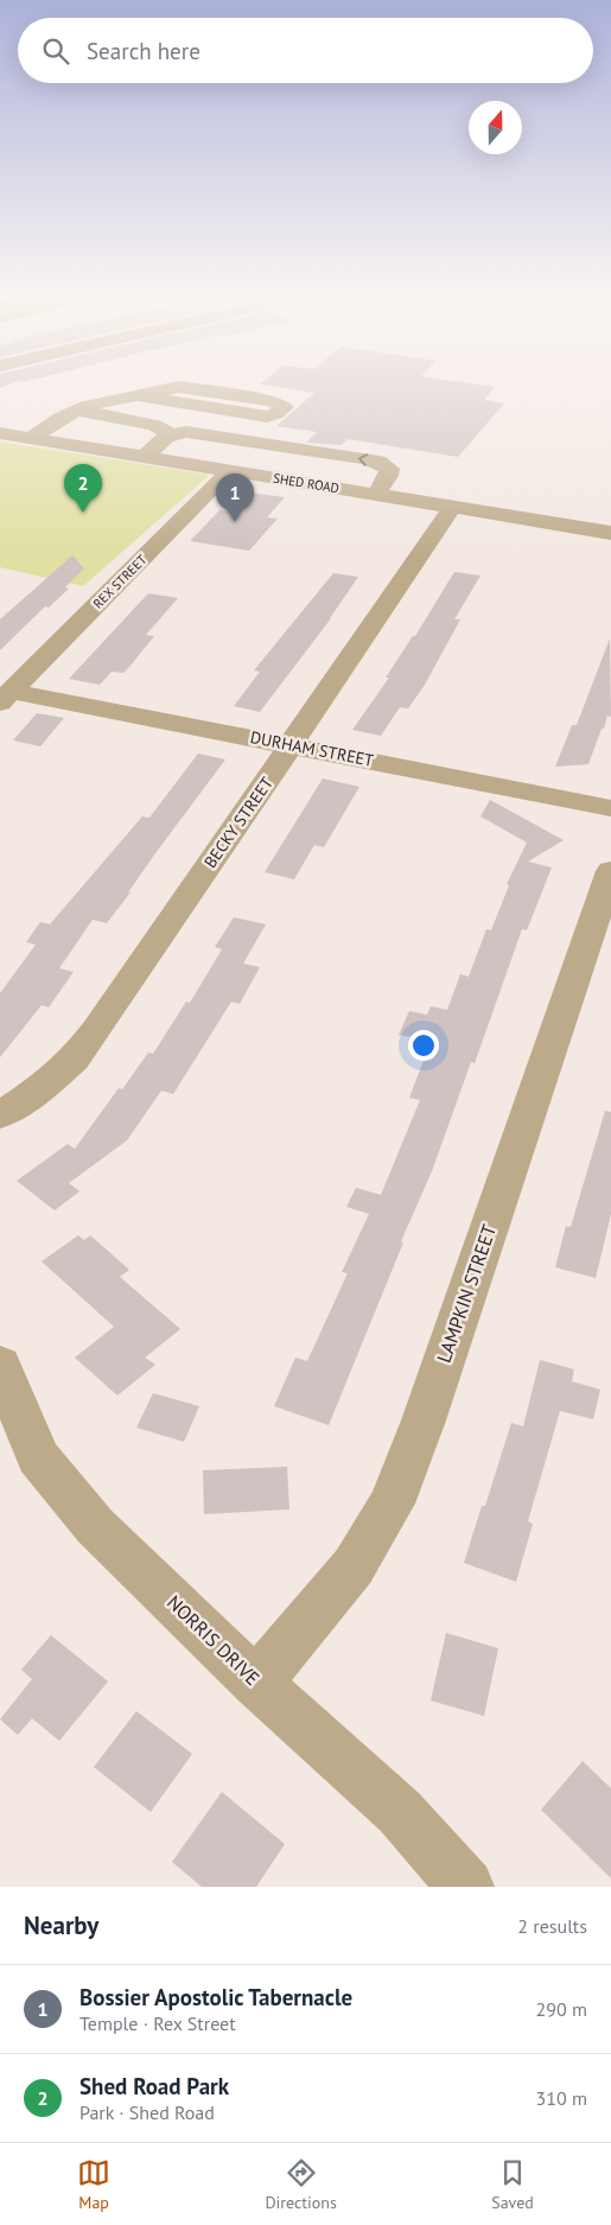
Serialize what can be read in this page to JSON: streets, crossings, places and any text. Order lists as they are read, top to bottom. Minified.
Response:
{"streets":{"street":["SHED ROAD","REX STREET","DURHAM STREET","BECKY STREET","LAMPKIN STREET","NORRIS DRIVE"]},"crossings":[["SHED ROAD","REX STREET"],["SHED ROAD","BECKY STREET"],["REX STREET","DURHAM STREET"],["DURHAM STREET","BECKY STREET"],["LAMPKIN STREET","NORRIS DRIVE"]],"north":"top","page":{"search":"Search here","pins":["2","1"],"heading":["Nearby","2 results"],"list":[{"mark":"1","name":"Bossier Apostolic Tabernacle","note":"Temple · Rex Street","value":"290 m"},{"mark":"2","name":"Shed Road Park","note":"Park · Shed Road","value":"310 m"}],"nav":["Map","Directions","Saved"]}}
